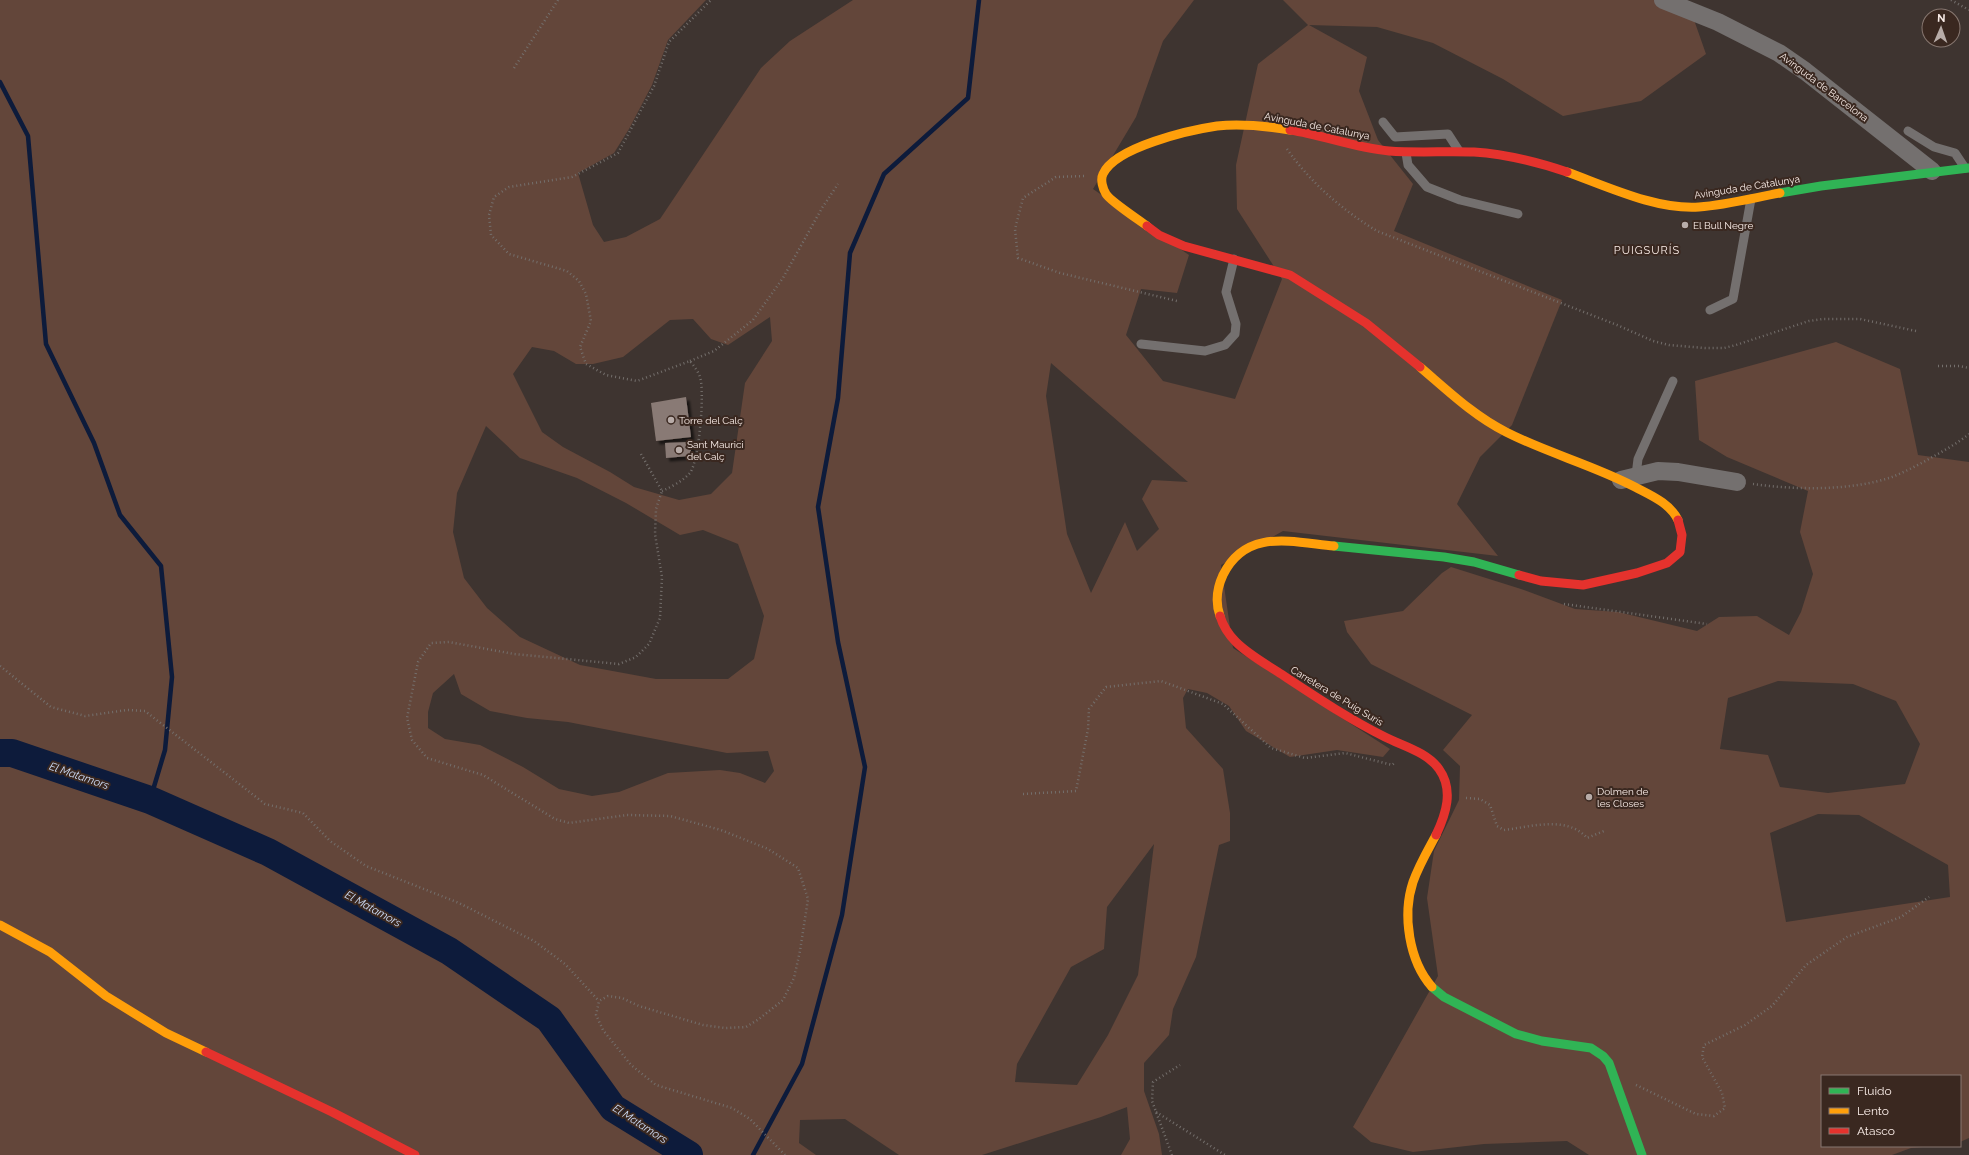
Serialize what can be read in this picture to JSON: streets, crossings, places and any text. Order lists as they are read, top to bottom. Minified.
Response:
{"streets":{"street":["Avinguda de Barcelona","Avinguda de Catalunya","Carretera de Puig Surís"]},"crossings":[["Avinguda de Barcelona","Avinguda de Catalunya"]],"districts":["PUIGSURÍS"],"water":["El Matamors"],"places":["El Bull Negre","Torre del Calç","Sant Maurici del Calç","Dolmen de les Closes"],"legend":["Fluido","Lento","Atasco"],"north":"top"}
